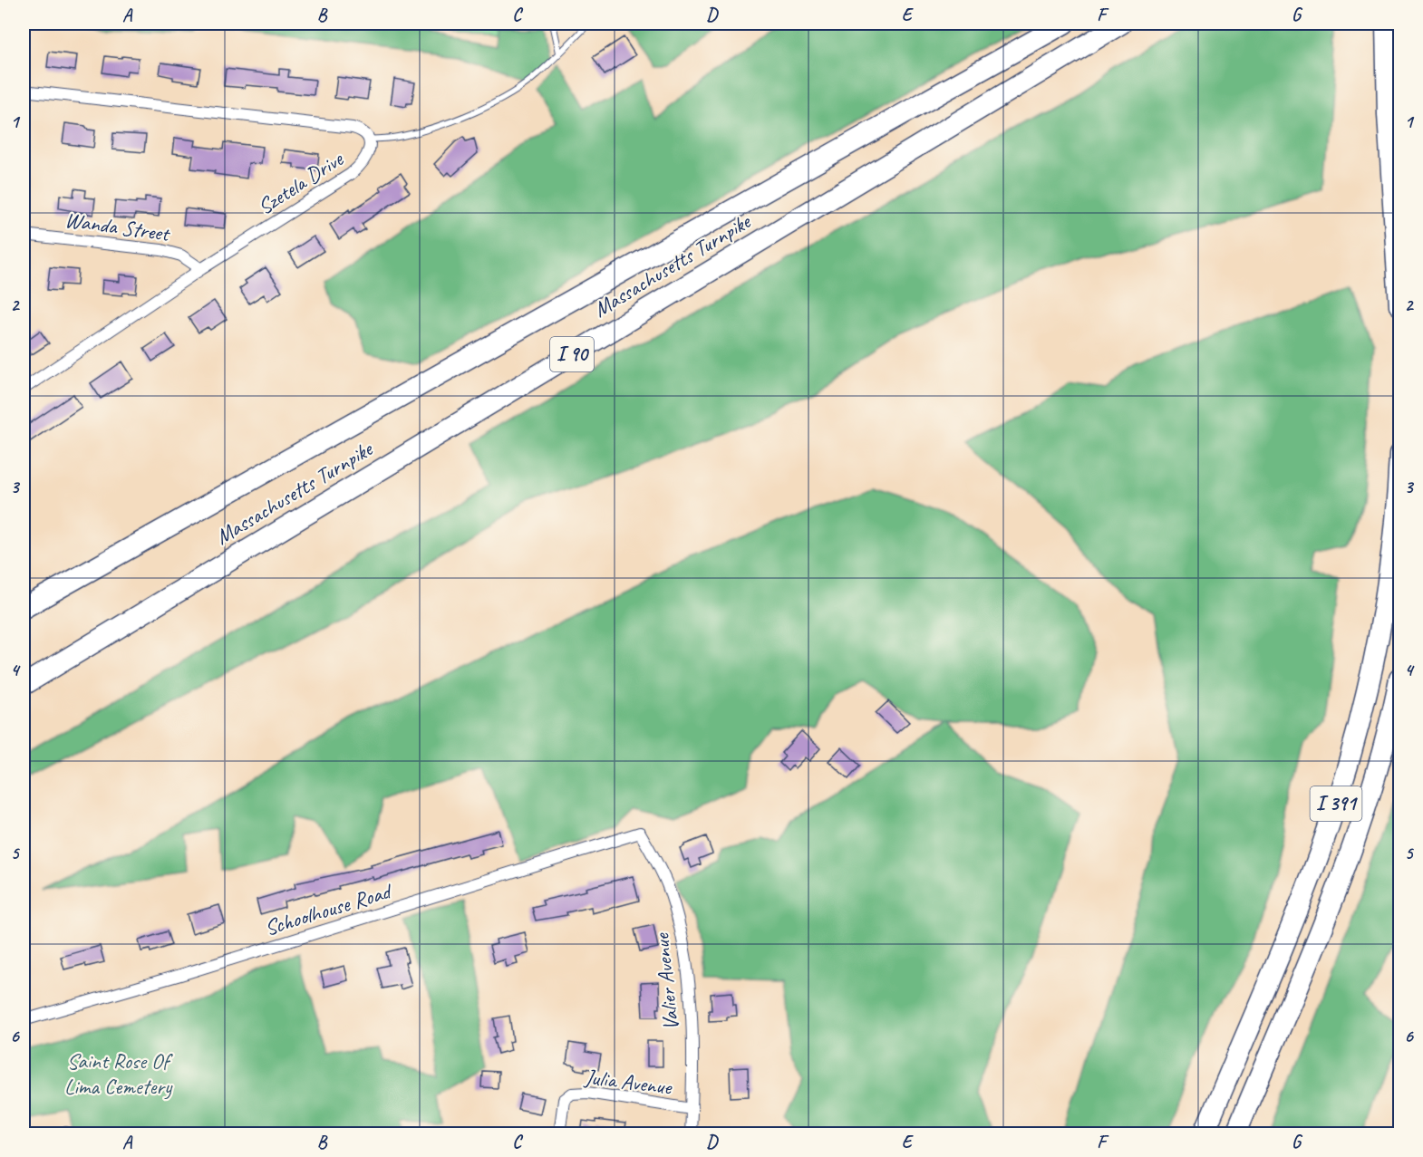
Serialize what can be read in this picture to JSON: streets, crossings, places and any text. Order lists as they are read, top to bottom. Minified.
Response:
{"streets":{"highway":["Massachusetts Turnpike","I 90","I 391"],"street":["Szetela Drive","Wanda Street","Schoolhouse Road","Valier Avenue","Julia Avenue"]},"crossings":[["Szetela Drive","Wanda Street"],["Schoolhouse Road","Valier Avenue"],["Valier Avenue","Julia Avenue"]],"parks":["Saint Rose Of Lima Cemetery"],"grid":{"columns":["A","B","C","D","E","F","G"],"rows":["1","2","3","4","5","6"]}}
